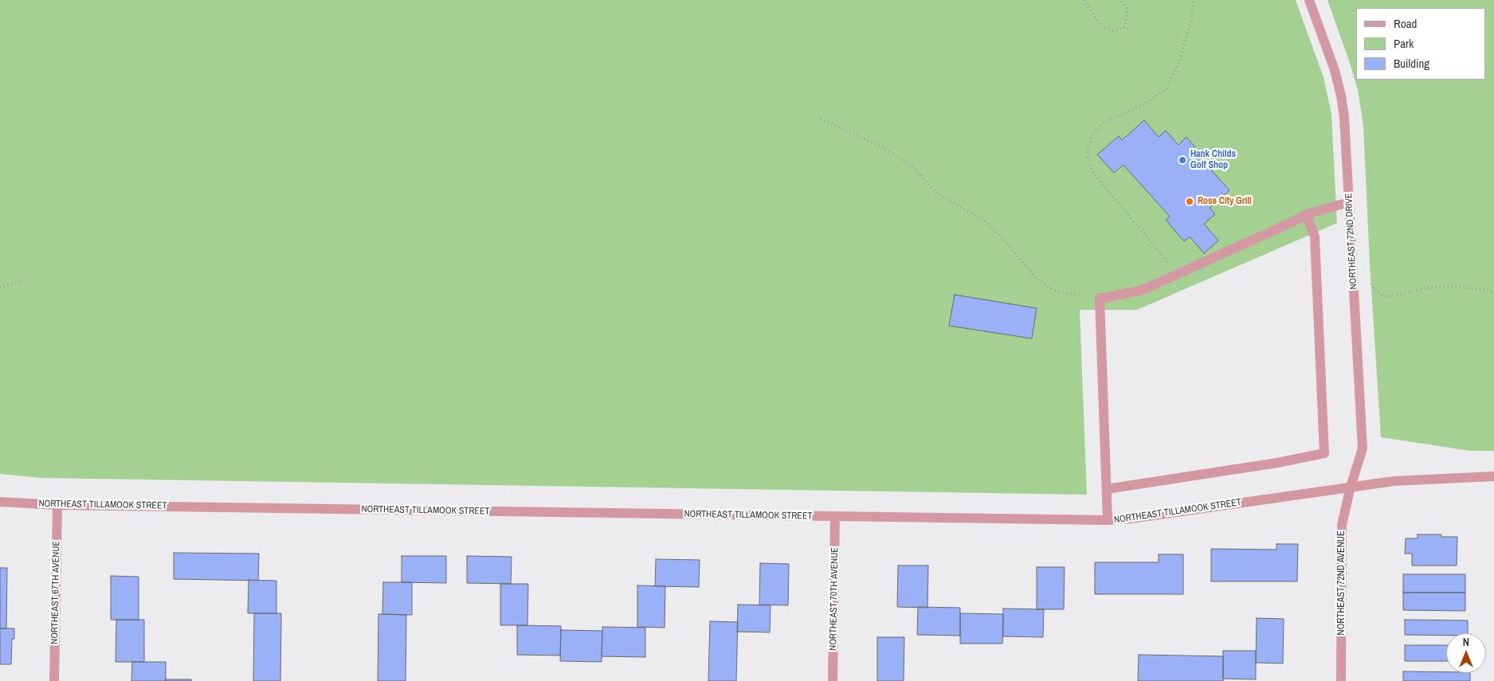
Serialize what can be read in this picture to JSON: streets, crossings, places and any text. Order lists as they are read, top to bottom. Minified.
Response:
{"streets":{"street":["NORTHEAST 72ND DRIVE","NORTHEAST TILLAMOOK STREET","NORTHEAST 72ND AVENUE","NORTHEAST 67TH AVENUE","NORTHEAST 70TH AVENUE"]},"crossings":[["NORTHEAST 72ND DRIVE","NORTHEAST TILLAMOOK STREET"],["NORTHEAST 72ND DRIVE","NORTHEAST 72ND AVENUE"],["NORTHEAST TILLAMOOK STREET","NORTHEAST 72ND AVENUE"],["NORTHEAST TILLAMOOK STREET","NORTHEAST 67TH AVENUE"],["NORTHEAST TILLAMOOK STREET","NORTHEAST 70TH AVENUE"]],"places":["Hank Childs Golf Shop","Rose City Grill"],"legend":["Road","Park","Building"],"north":"top"}
